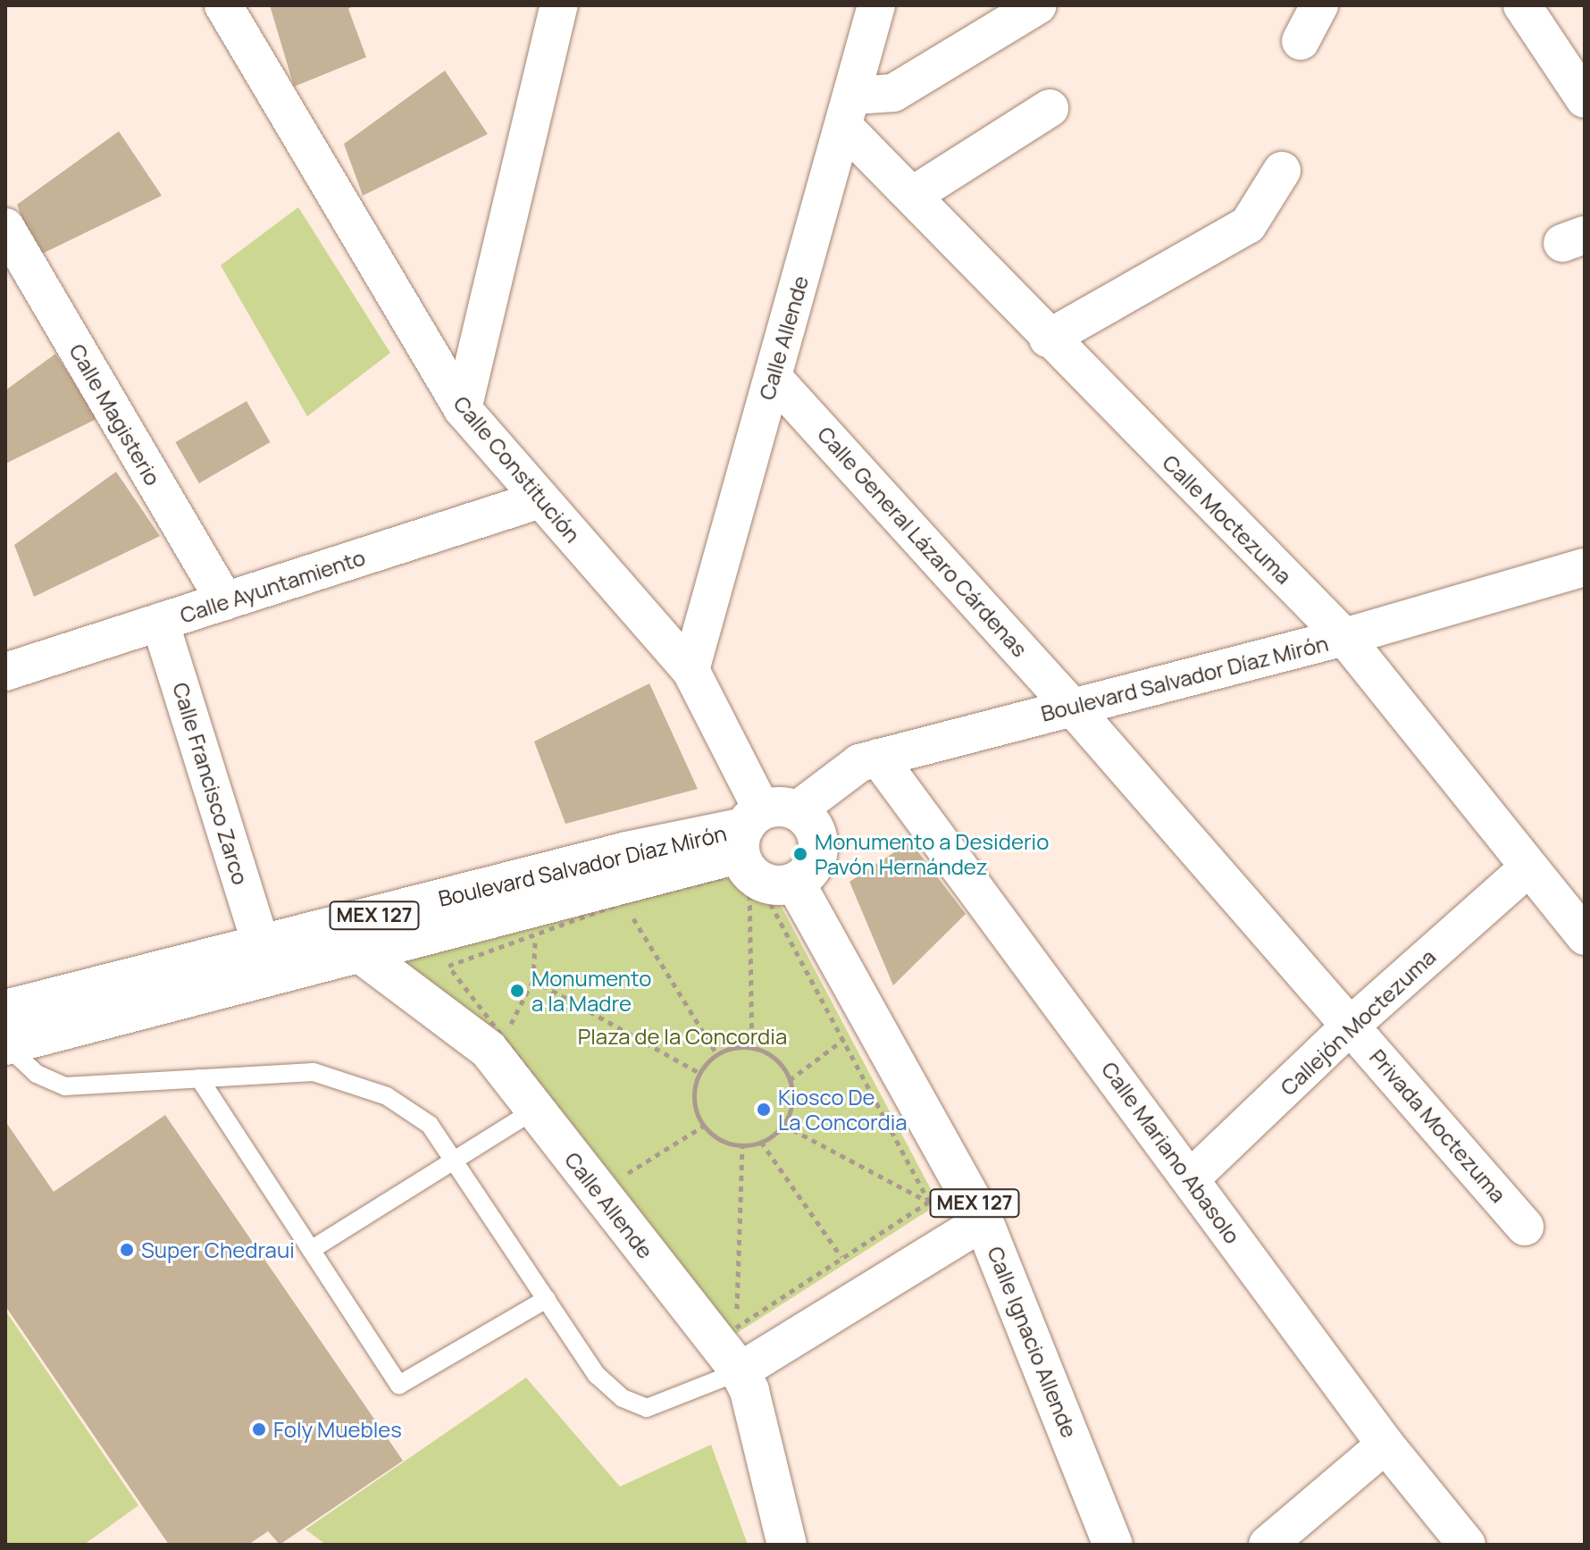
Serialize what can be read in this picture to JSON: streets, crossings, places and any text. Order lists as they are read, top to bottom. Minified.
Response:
{"streets":{"main road":["Calle Allende","Boulevard Salvador Díaz Mirón","MEX 127","Calle Ignacio Allende"],"street":["Calle Magisterio","Calle Constitución","Calle Moctezuma","Calle General Lázaro Cárdenas","Calle Ayuntamiento","Calle Francisco Zarco","Callejón Moctezuma","Privada Moctezuma","Calle Mariano Abasolo"]},"crossings":[["Calle Allende","Calle Constitución"],["Calle Allende","Calle Moctezuma"],["Calle Allende","Calle General Lázaro Cárdenas"],["Calle Allende","Boulevard Salvador Díaz Mirón"],["Calle Magisterio","Calle Ayuntamiento"],["Calle Constitución","Calle Ayuntamiento"],["Calle Constitución","Boulevard Salvador Díaz Mirón"],["Calle Constitución","Calle Ignacio Allende"],["Calle Moctezuma","Boulevard Salvador Díaz Mirón"],["Calle Moctezuma","Callejón Moctezuma"],["Calle General Lázaro Cárdenas","Boulevard Salvador Díaz Mirón"],["Calle Ayuntamiento","Calle Francisco Zarco"],["Boulevard Salvador Díaz Mirón","Calle Francisco Zarco"],["Boulevard Salvador Díaz Mirón","Calle Mariano Abasolo"],["Boulevard Salvador Díaz Mirón","Calle Ignacio Allende"],["Callejón Moctezuma","Privada Moctezuma"],["Callejón Moctezuma","Calle Mariano Abasolo"]],"parks":["Plaza de la Concordia"],"places":["Monumento a Desiderio Pavón Hernández","Monumento a la Madre","Kiosco De La Concordia","Super Chedraui","Foly Muebles"]}
